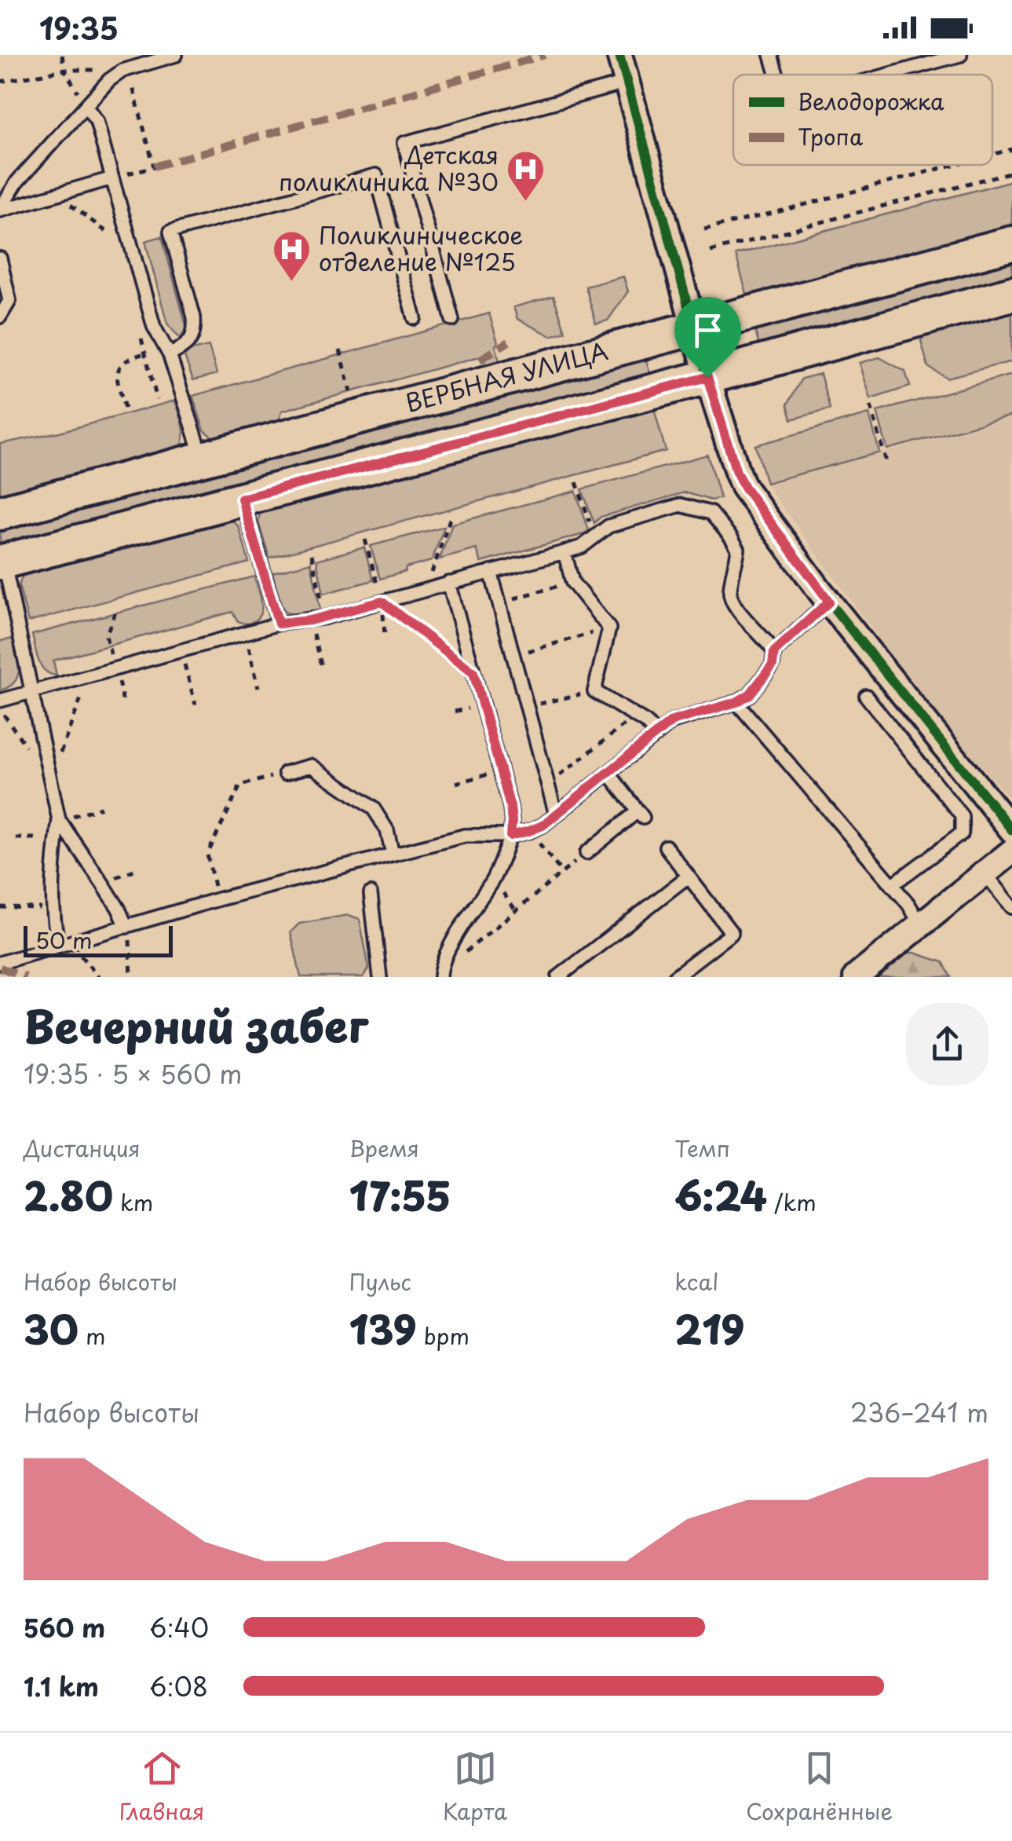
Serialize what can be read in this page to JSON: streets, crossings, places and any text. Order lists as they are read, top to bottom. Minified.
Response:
{"streets":{"main road":["ВЕРБНАЯ УЛИЦА"]},"places":{"hospital":["Детская поликлиника №30","Поликлиническое отделение №125"]},"legend":["Велодорожка","Тропа"],"scale_bar":"50 m","page":{"status":"19:35","scale":"50 m","heading":["Вечерний забег","19:35 · 5 × 560 m"],"stats":[["Дистанция","2.80 km"],["Время","17:55"],["Темп","6:24 /km"],["Набор высоты","30 m"],["Пульс","139 bpm"],["kcal","219"]],"chart":["Набор высоты","236–241 m"],"list":[{"name":"560 m","note":"6:40"},{"name":"1.1 km","note":"6:08"}],"tabs":["Главная","Карта","Сохранённые"]}}
